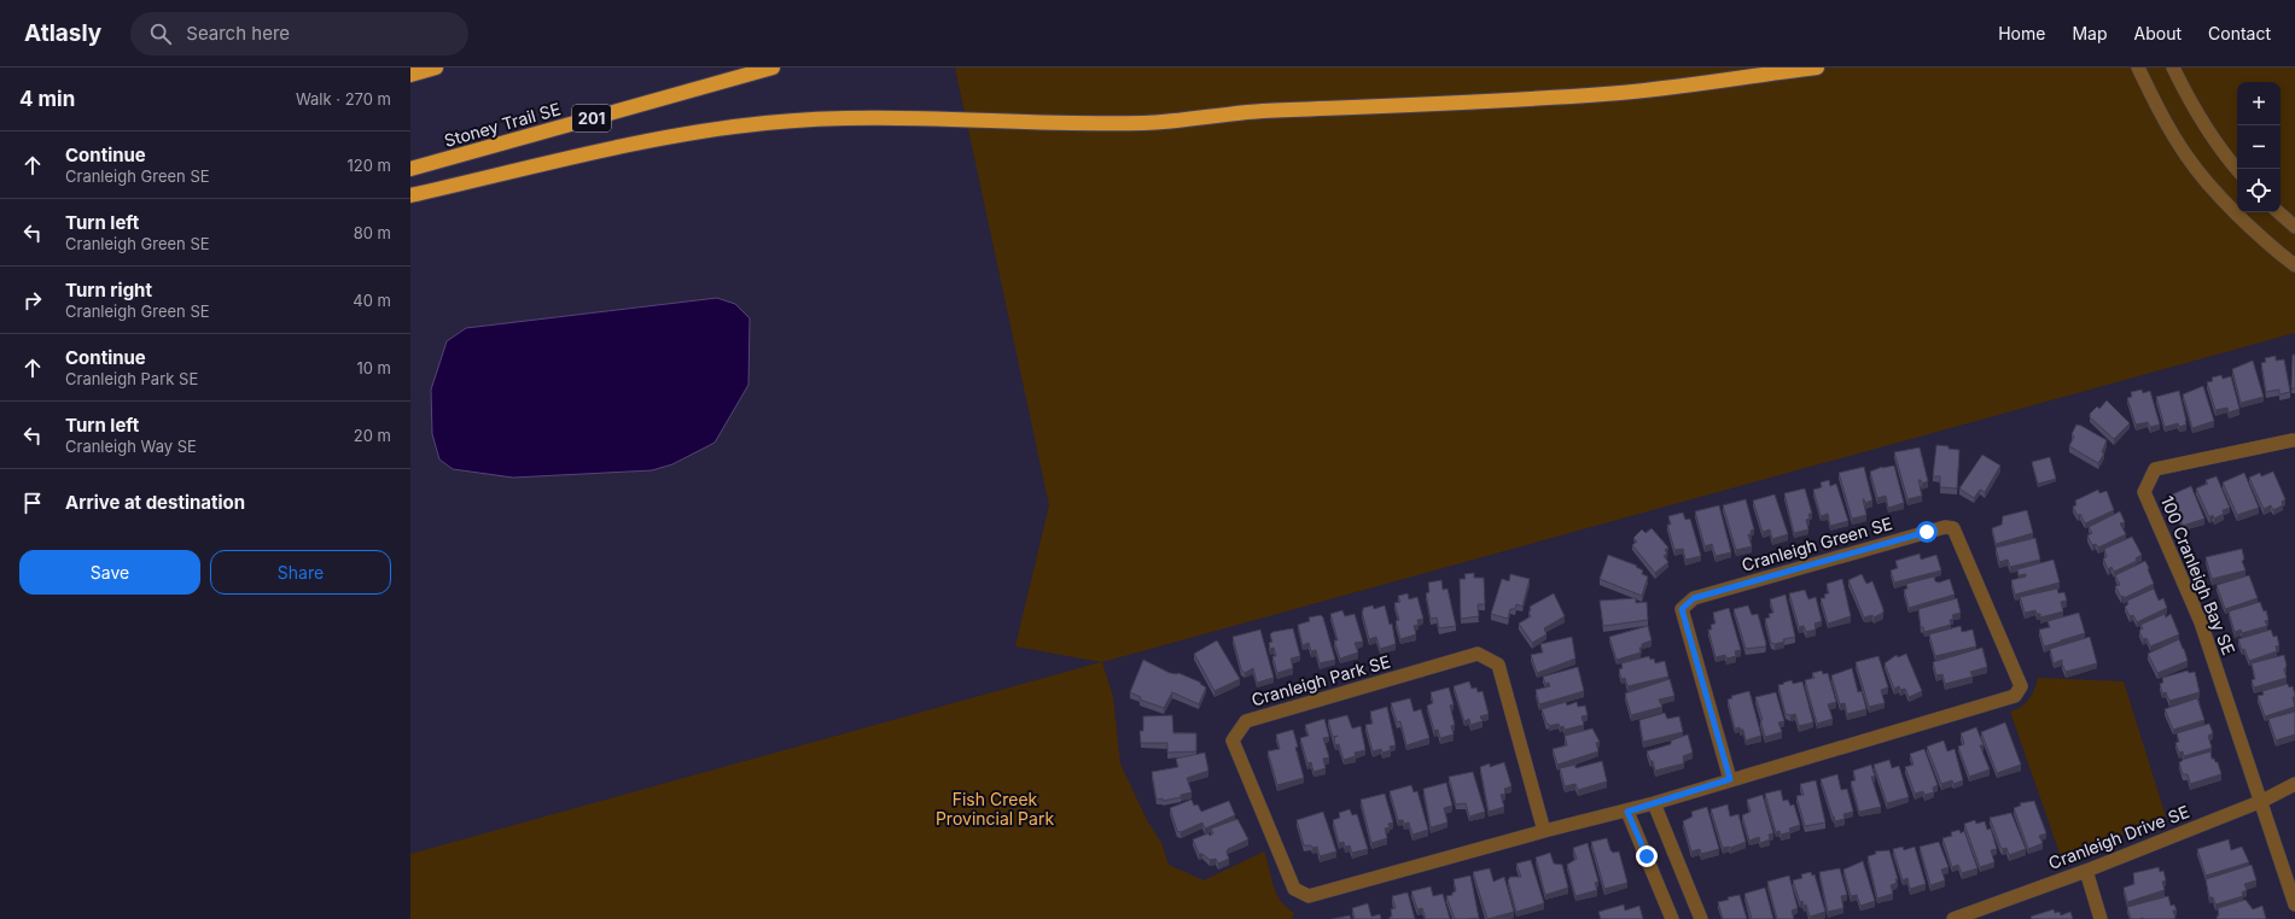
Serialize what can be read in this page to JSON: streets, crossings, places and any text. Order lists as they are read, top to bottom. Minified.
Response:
{"streets":{"highway":["201","Stoney Trail SE"],"street":["Cranleigh Green SE","100 Cranleigh Bay SE","Cranleigh Park SE","Cranleigh Drive SE"]},"crossings":[["Cranleigh Green SE","Cranleigh Park SE"],["100 Cranleigh Bay SE","Cranleigh Drive SE"]],"parks":["Fish Creek Provincial Park"],"page":{"header":"Atlasly","search":"Search here","nav":["Home","Map","About","Contact"],"heading":["4 min","Walk · 270 m"],"map_buttons":["+","−"],"list":[["Continue","Cranleigh Green SE","120 m"],["Turn left","Cranleigh Green SE","80 m"],["Turn right","Cranleigh Green SE","40 m"],["Continue","Cranleigh Park SE","10 m"],["Turn left","Cranleigh Way SE","20 m"],"Arrive at destination"],"buttons":["Save","Share"]}}
